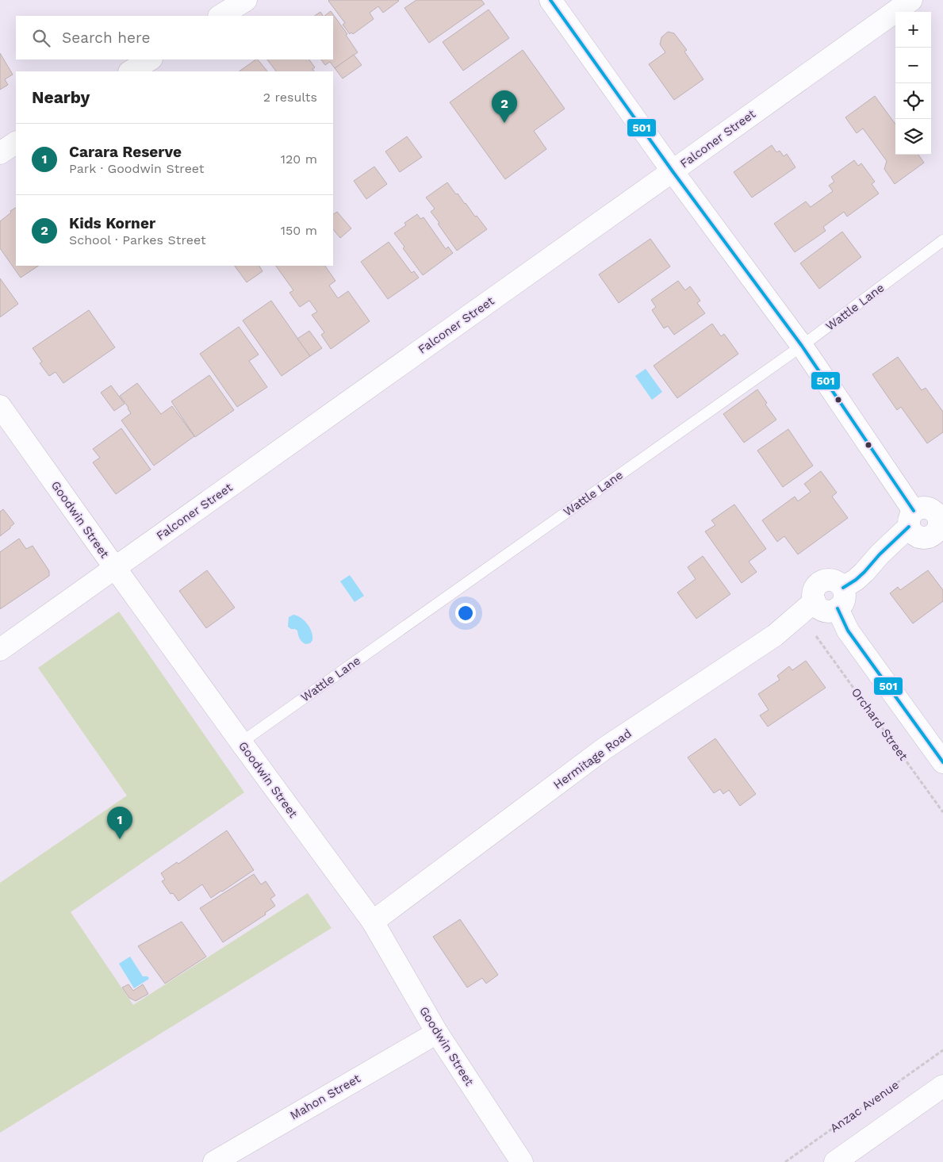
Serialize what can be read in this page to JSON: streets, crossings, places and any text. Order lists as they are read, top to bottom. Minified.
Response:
{"streets":{"street":["Falconer Street","Goodwin Street","Hermitage Road","Mahon Street"],"lane":["Wattle Lane"],"path":["Orchard Street","Anzac Avenue"]},"crossings":[["Falconer Street","Goodwin Street"],["Wattle Lane","Goodwin Street"],["Goodwin Street","Hermitage Road"],["Goodwin Street","Mahon Street"]],"lines":["transit line 501"],"page":{"map_buttons":["+","−"],"search":"Search here","heading":["Nearby","2 results"],"pins":["2","1"],"list":[{"mark":"1","name":"Carara Reserve","note":"Park · Goodwin Street","value":"120 m"},{"mark":"2","name":"Kids Korner","note":"School · Parkes Street","value":"150 m"}]}}
